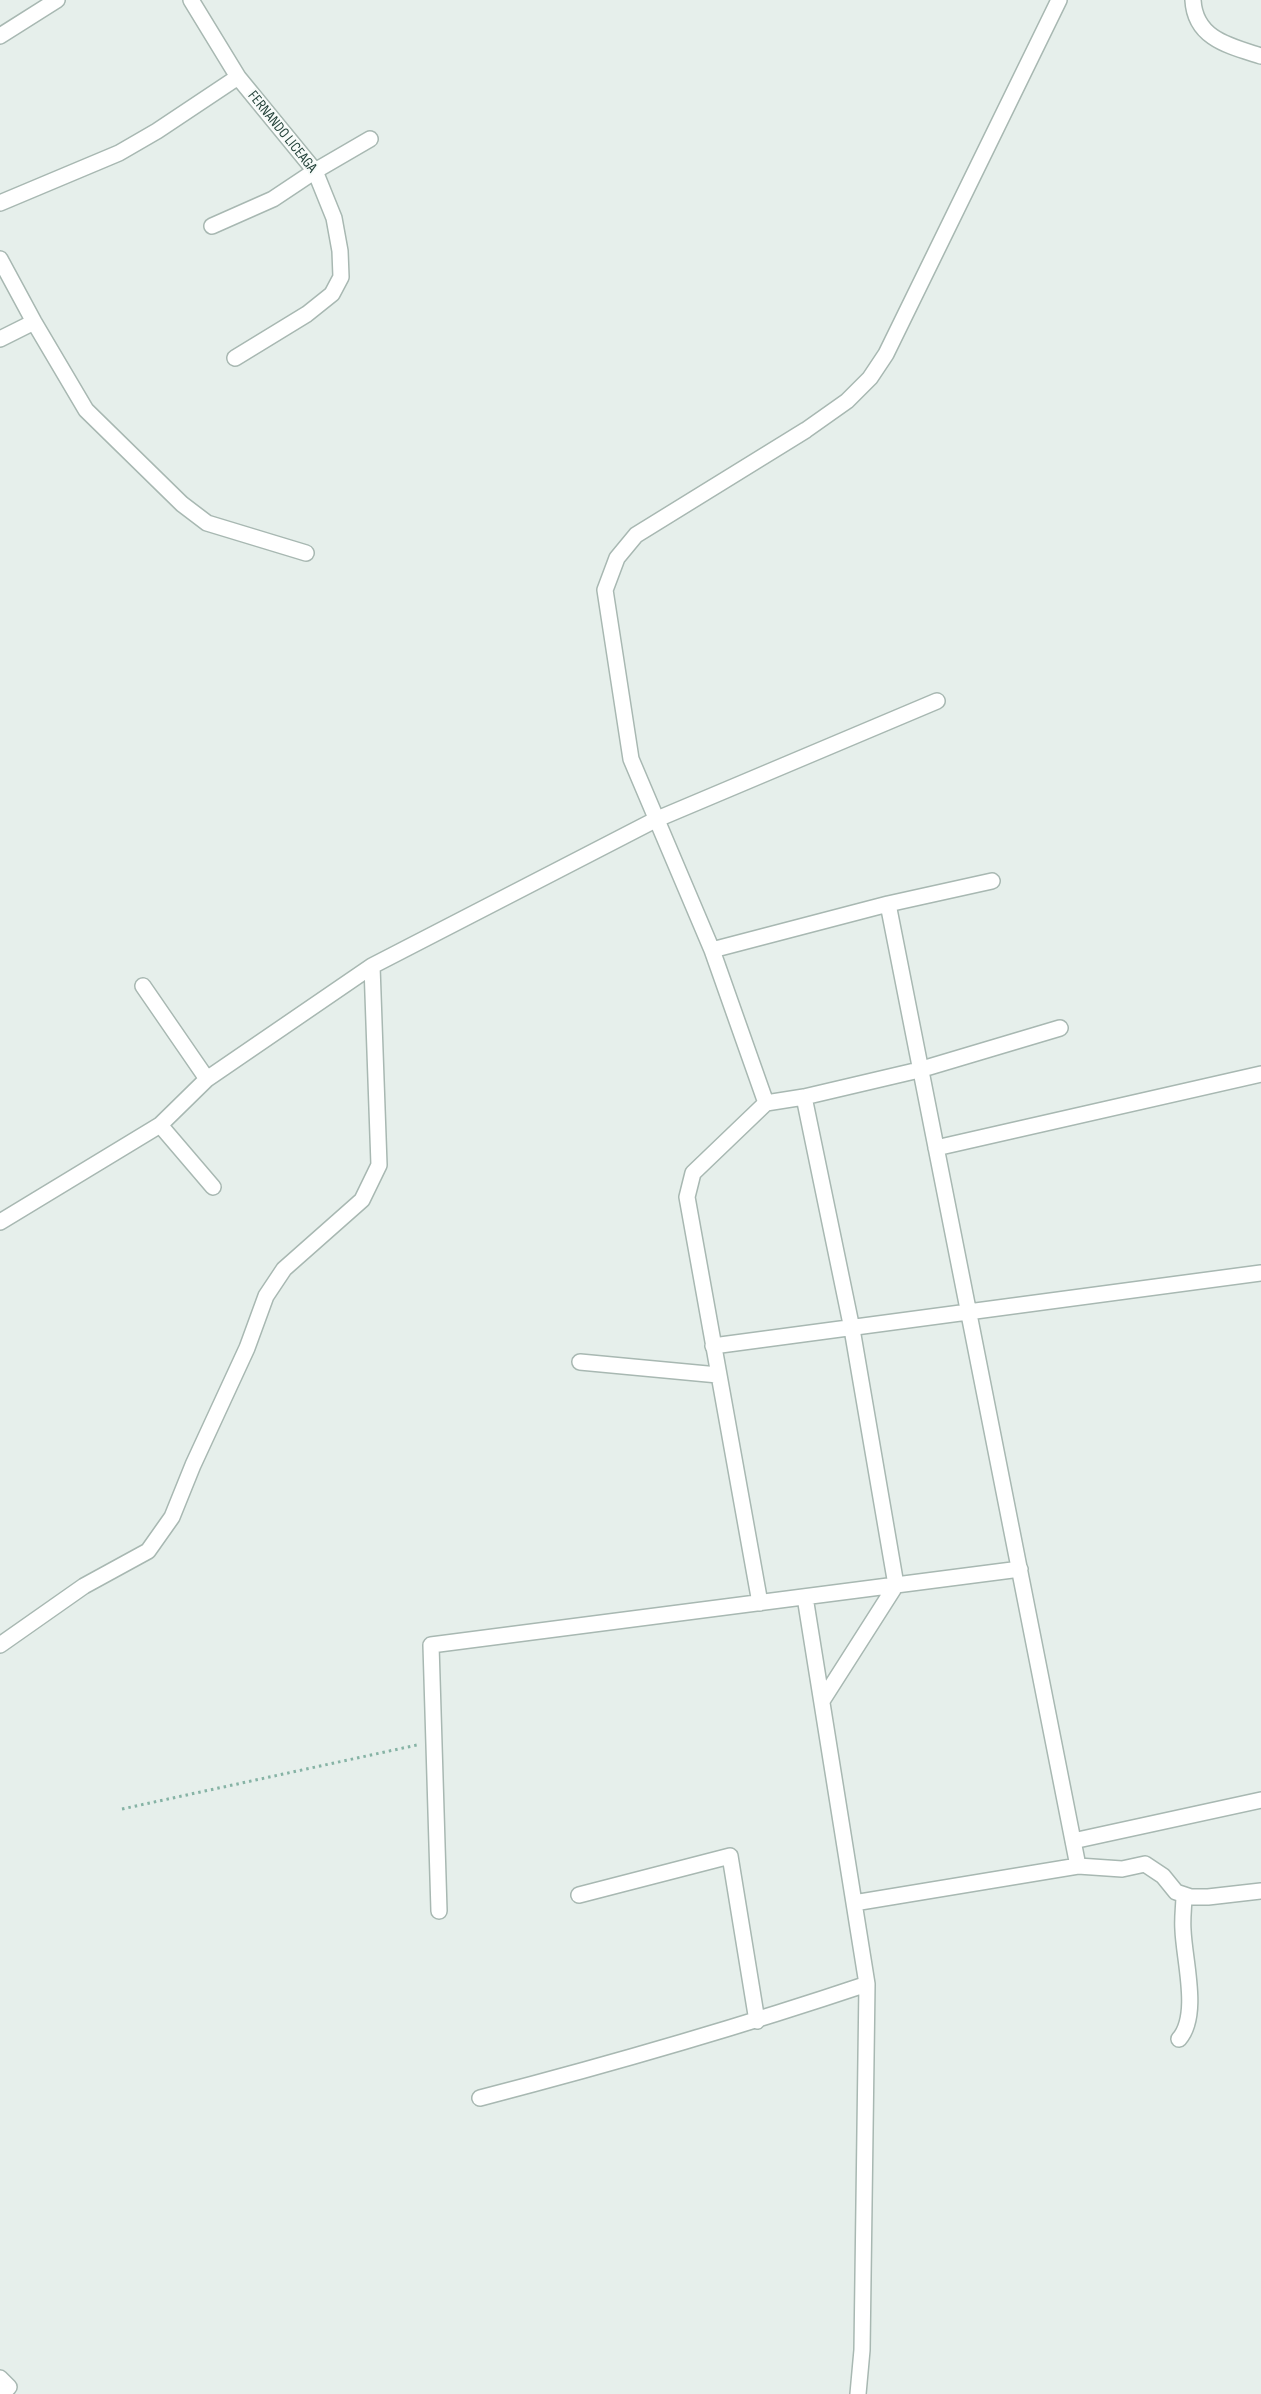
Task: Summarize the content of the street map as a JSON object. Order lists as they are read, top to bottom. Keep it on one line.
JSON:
{"streets":{"street":["FERNANDO LICEAGA"]}}
